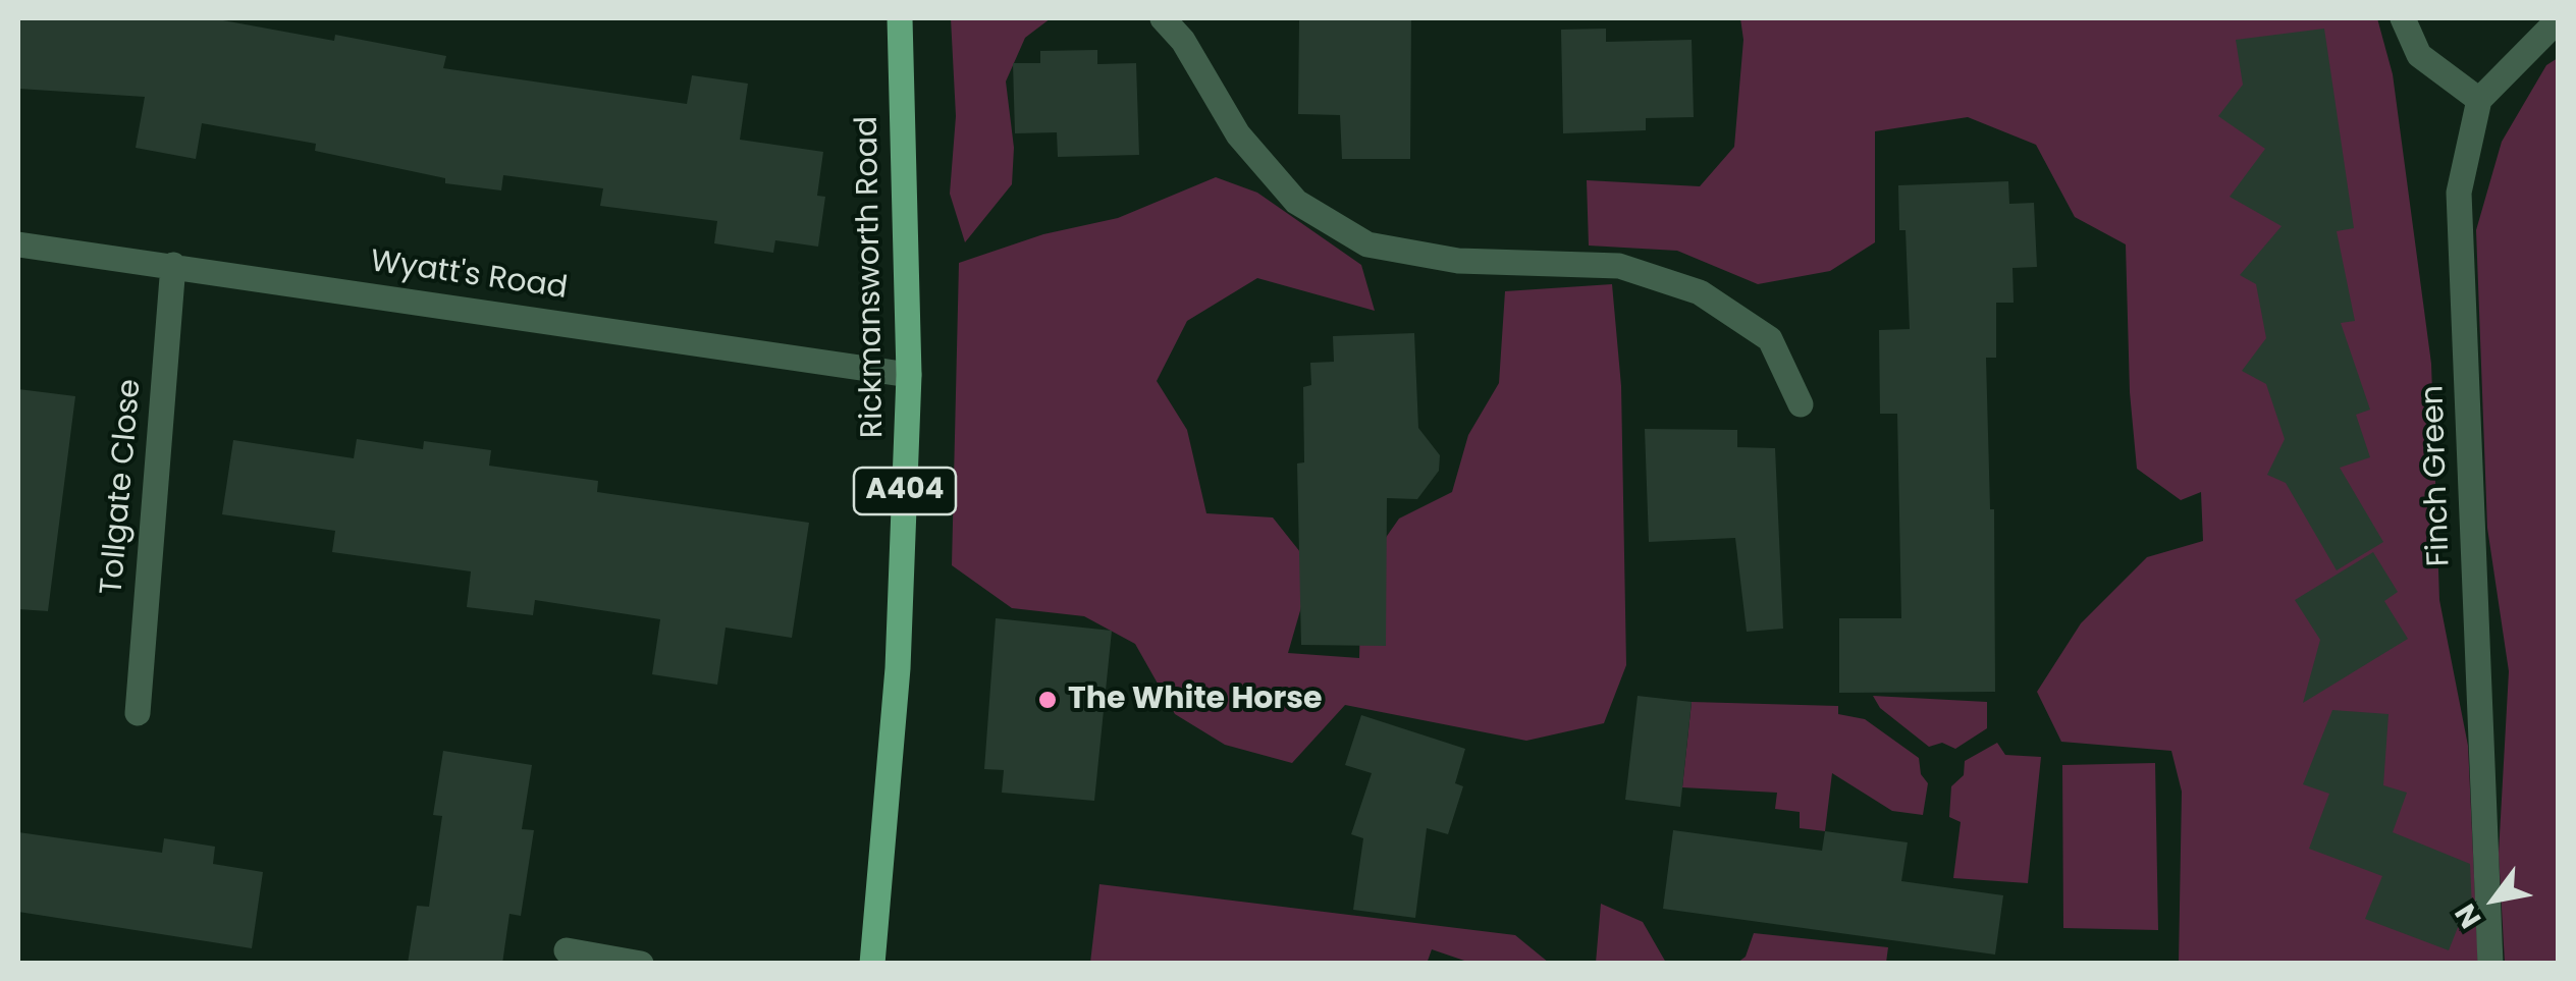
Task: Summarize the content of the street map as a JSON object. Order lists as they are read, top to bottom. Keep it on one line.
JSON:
{"streets":{"main road":["Rickmansworth Road","A404"],"street":["Wyatt's Road","Finch Green","Tollgate Close"]},"crossings":[["Wyatt's Road","Rickmansworth Road"],["Wyatt's Road","Tollgate Close"]],"places":["The White Horse"],"north":"bottom left"}
